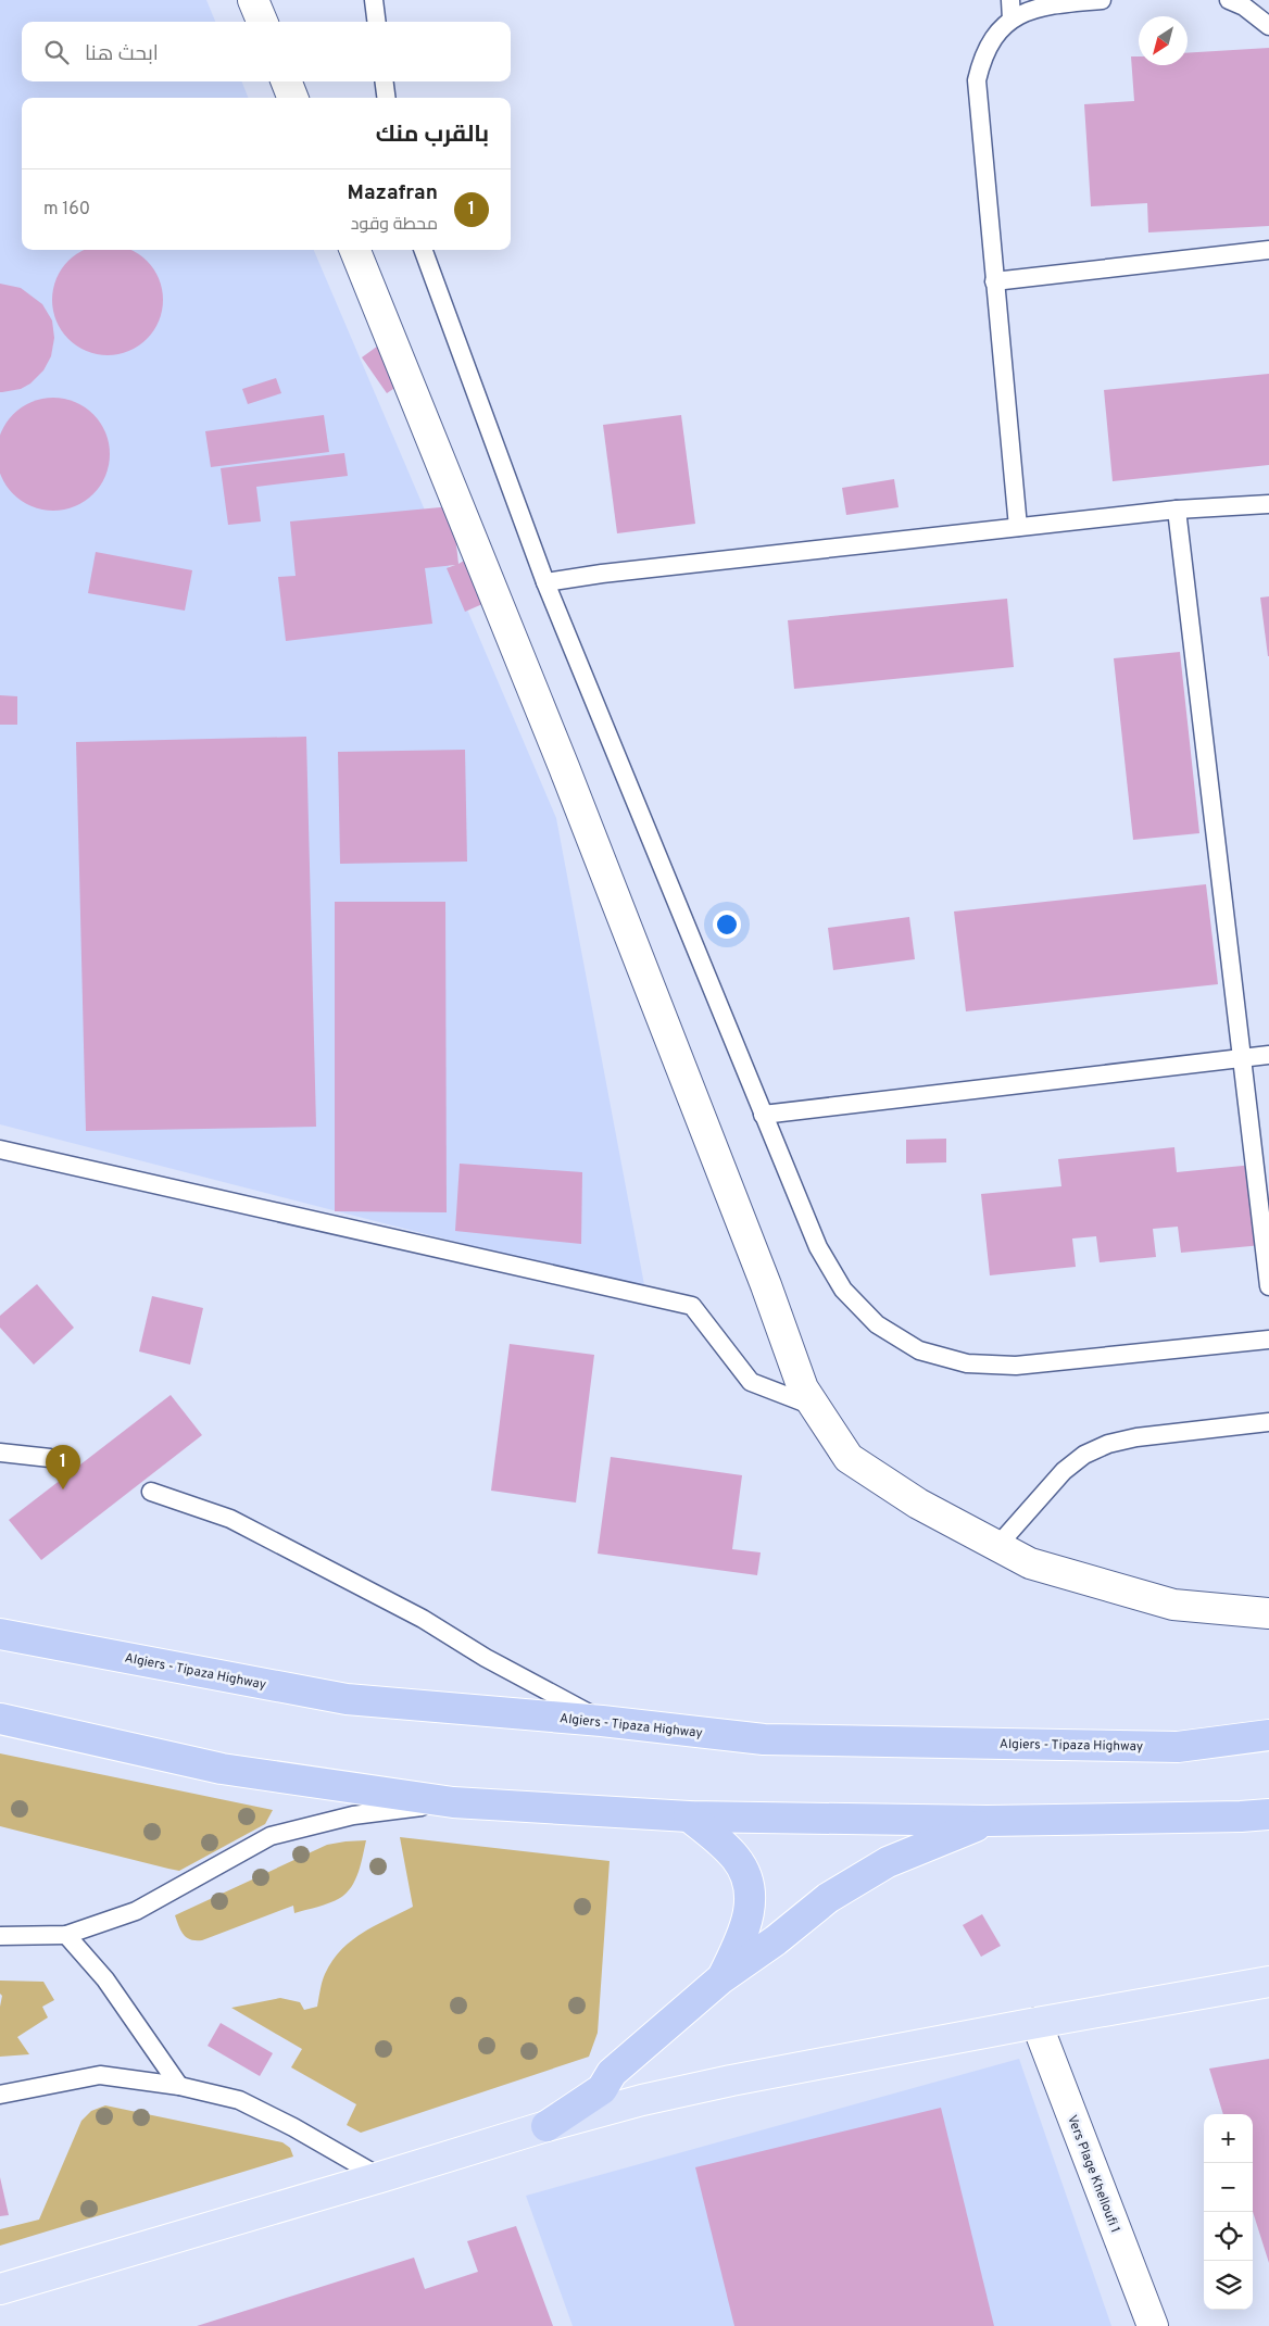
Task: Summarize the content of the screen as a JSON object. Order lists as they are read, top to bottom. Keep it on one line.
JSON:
{"streets":{"highway":["Algiers - Tipaza Highway"],"street":["Vers Plage Khelloufi 1"]},"north":"bottom left","page":{"search":"ابحث هنا","heading":"بالقرب منك","list":[{"mark":"1","name":"Mazafran","note":"محطة وقود","value":"160 m"}],"pins":"1","map_buttons":["+","−"]}}
